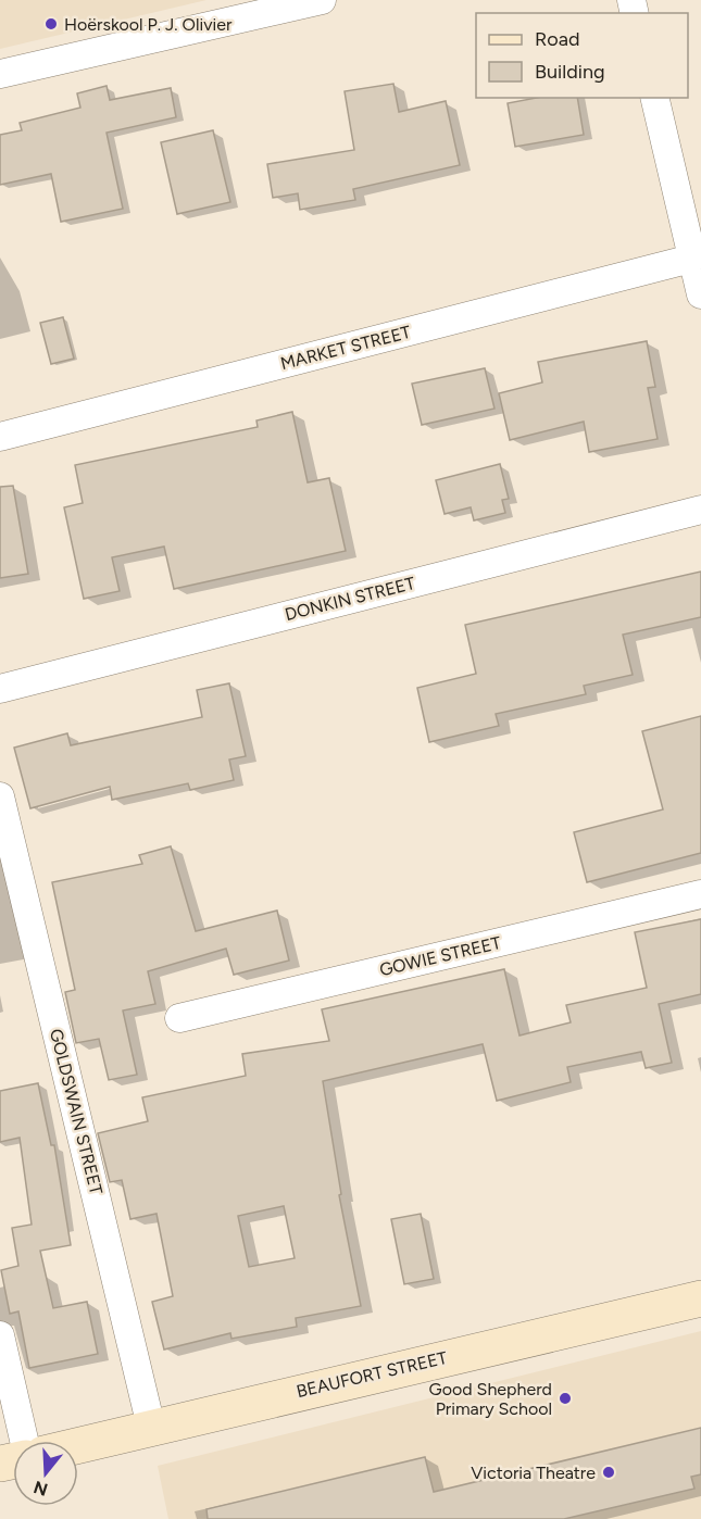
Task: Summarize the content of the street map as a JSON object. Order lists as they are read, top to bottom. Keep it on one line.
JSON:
{"streets":{"main road":["BEAUFORT STREET"],"street":["MARKET STREET","DONKIN STREET","GOWIE STREET","GOLDSWAIN STREET"]},"crossings":[["GOLDSWAIN STREET","BEAUFORT STREET"]],"places":["Hoërskool P. J. Olivier","Good Shepherd Primary School","Victoria Theatre"],"legend":["Road","Building"],"north":"bottom"}
